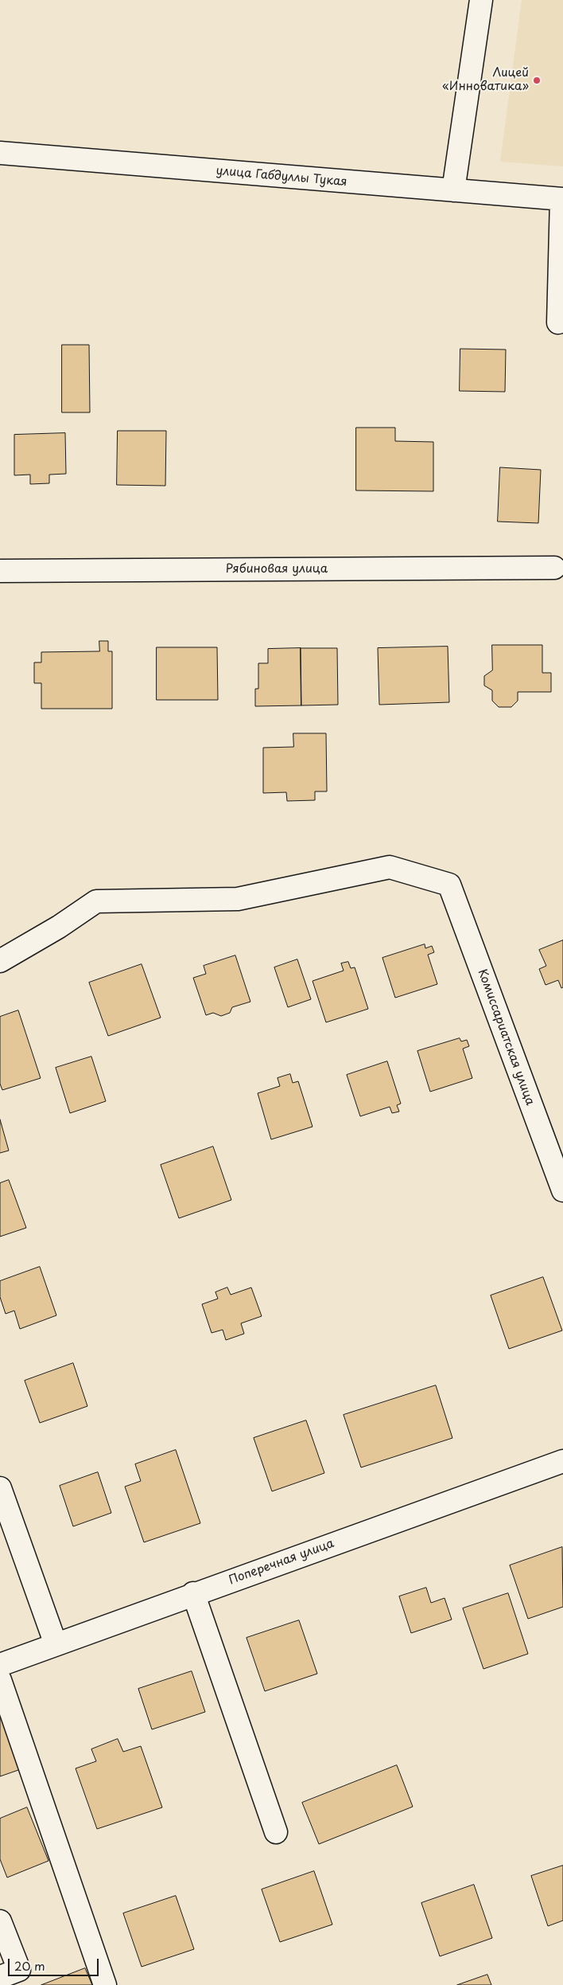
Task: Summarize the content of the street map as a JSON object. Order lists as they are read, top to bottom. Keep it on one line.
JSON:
{"streets":{"street":["улица Габдуллы Тукая","Рябиновая улица","Комиссариатская улица","Поперечная улица"]},"places":["Лицей «Инноватика»"],"scale_bar":"20 m"}
